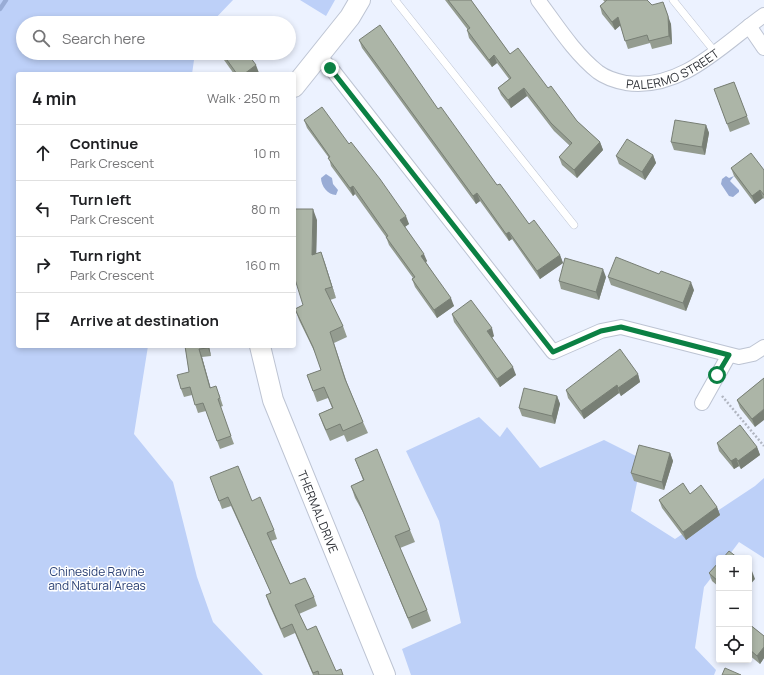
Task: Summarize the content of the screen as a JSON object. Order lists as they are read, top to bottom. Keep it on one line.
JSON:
{"streets":{"street":["PALERMO STREET","THERMAL DRIVE"]},"parks":["Chineside Ravine and Natural Areas"],"page":{"search":"Search here","heading":["4 min","Walk · 250 m"],"list":[["Continue","Park Crescent","10 m"],["Turn left","Park Crescent","80 m"],["Turn right","Park Crescent","160 m"],"Arrive at destination"],"map_buttons":["+","−"]}}
